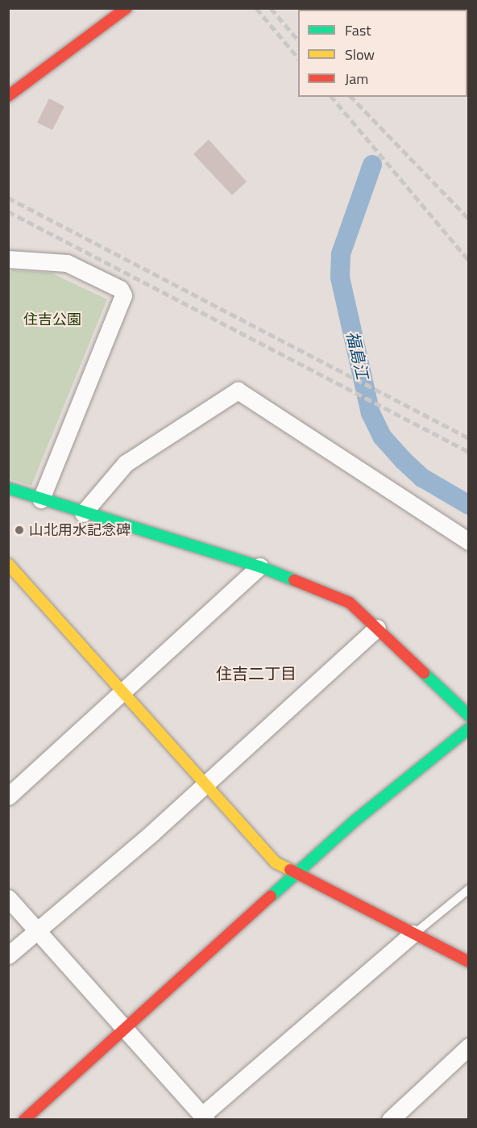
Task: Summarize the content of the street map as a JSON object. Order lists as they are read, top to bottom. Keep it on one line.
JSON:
{"districts":["住吉二丁目"],"water":["福島江"],"parks":["住吉公園"],"places":["山北用水記念碑"],"legend":["Fast","Slow","Jam"]}
